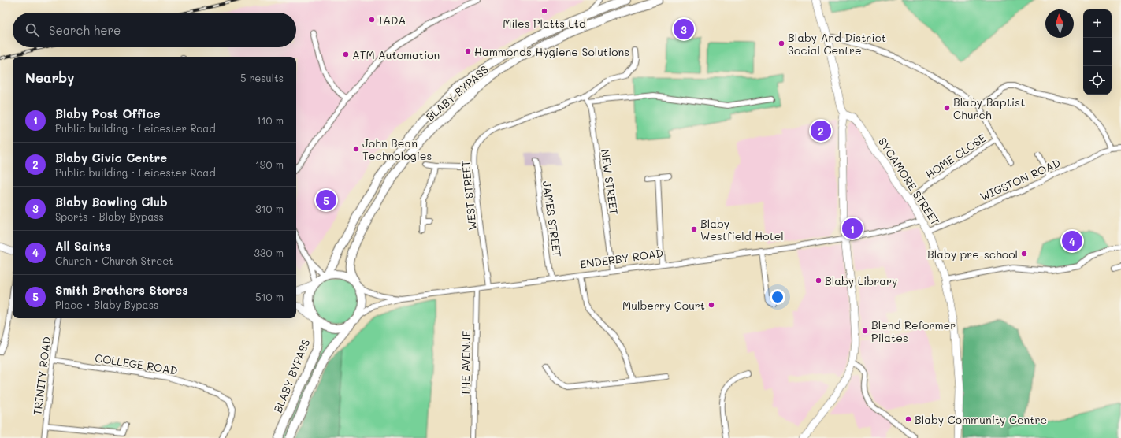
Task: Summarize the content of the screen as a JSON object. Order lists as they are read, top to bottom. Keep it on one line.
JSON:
{"streets":{"main road":["BLABY BYPASS"],"street":["HOME CLOSE","WIGSTON ROAD","SYCAMORE STREET","NEW STREET","WEST STREET","JAMES STREET","ENDERBY ROAD","THE AVENUE","COLLEGE ROAD","TRINITY ROAD"]},"crossings":[["BLABY BYPASS","ENDERBY ROAD"],["HOME CLOSE","SYCAMORE STREET"],["WIGSTON ROAD","SYCAMORE STREET"],["SYCAMORE STREET","ENDERBY ROAD"],["NEW STREET","WEST STREET"],["NEW STREET","ENDERBY ROAD"],["WEST STREET","ENDERBY ROAD"],["JAMES STREET","ENDERBY ROAD"],["ENDERBY ROAD","THE AVENUE"],["COLLEGE ROAD","TRINITY ROAD"]],"places":["Miles Platts Ltd","IADA","Blaby And District Social Centre","Hammonds Hygiene Solutions","ATM Automation","Blaby Baptist Church","John Bean Technologies","Blaby Westfield Hotel","Blaby pre-school","Blaby Library","Mulberry Court","Blend Reformer Pilates","Blaby Community Centre"],"north":"top","page":{"map_buttons":["+","−"],"search":"Search here","pins":["3","2","5","1","4"],"heading":["Nearby","5 results"],"list":[{"mark":"1","name":"Blaby Post Office","note":"Public building · Leicester Road","value":"110 m"},{"mark":"2","name":"Blaby Civic Centre","note":"Public building · Leicester Road","value":"190 m"},{"mark":"3","name":"Blaby Bowling Club","note":"Sports · Blaby Bypass","value":"310 m"},{"mark":"4","name":"All Saints","note":"Church · Church Street","value":"330 m"},{"mark":"5","name":"Smith Brothers Stores","note":"Place · Blaby Bypass","value":"510 m"}]}}
